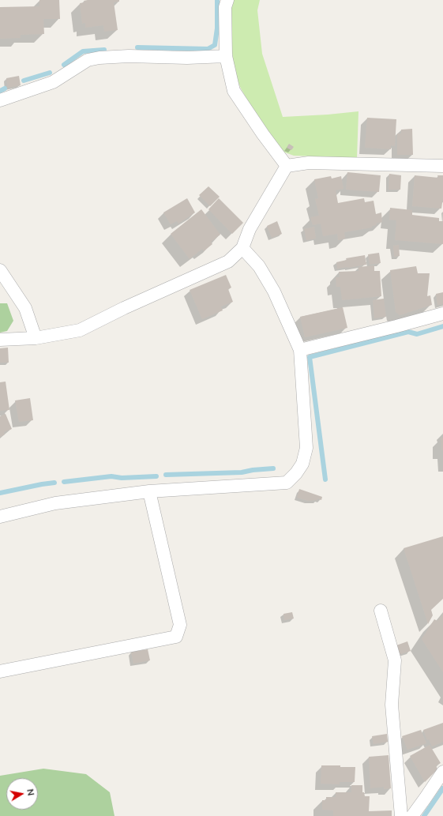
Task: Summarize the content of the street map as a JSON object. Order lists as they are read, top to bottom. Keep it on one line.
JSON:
{"north":"right"}
